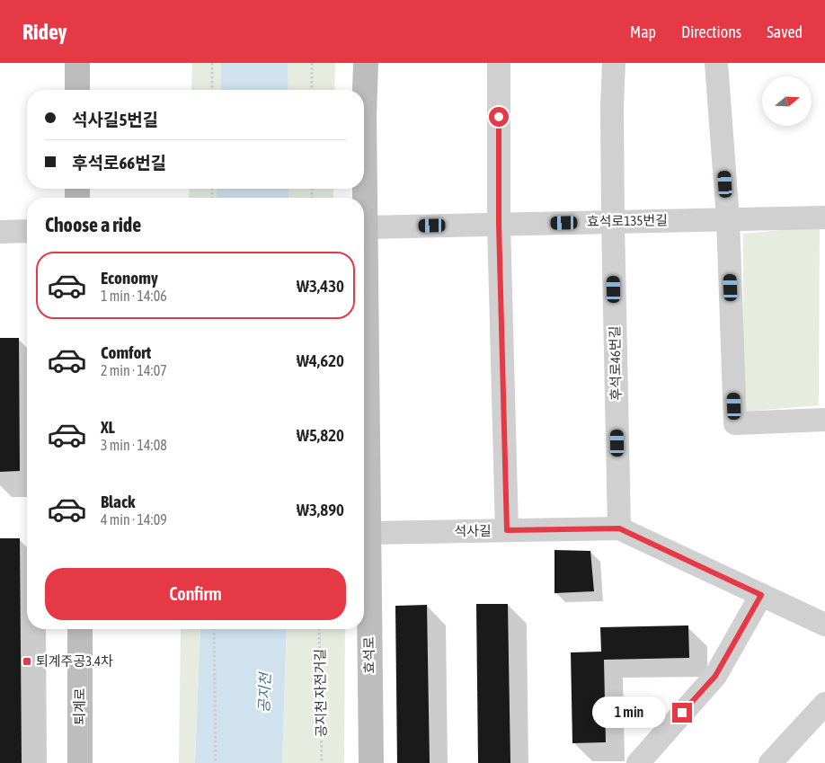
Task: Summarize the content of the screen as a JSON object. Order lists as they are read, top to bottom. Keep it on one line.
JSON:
{"streets":{"street":["효석로135번길","후석로46번길","석사길","효석로","퇴계로"],"path":["공지천 자전거길"]},"crossings":[["효석로135번길","후석로46번길"],["효석로135번길","효석로"],["후석로46번길","석사길"],["석사길","효석로"]],"water":["공지천"],"places":{"transit":["퇴계주공3.4차"]},"north":"right","page":{"header":"Ridey","nav":["Map","Directions","Saved"],"banner":["석사길5번길","후석로66번길"],"heading":"Choose a ride","list":[{"name":"Economy","note":"1 min · 14:06","value":"₩3,430"},{"name":"Comfort","note":"2 min · 14:07","value":"₩4,620"},{"name":"XL","note":"3 min · 14:08","value":"₩5,820"},{"name":"Black","note":"4 min · 14:09","value":"₩3,890"}],"buttons":"Confirm","bubble":"1 min"}}
